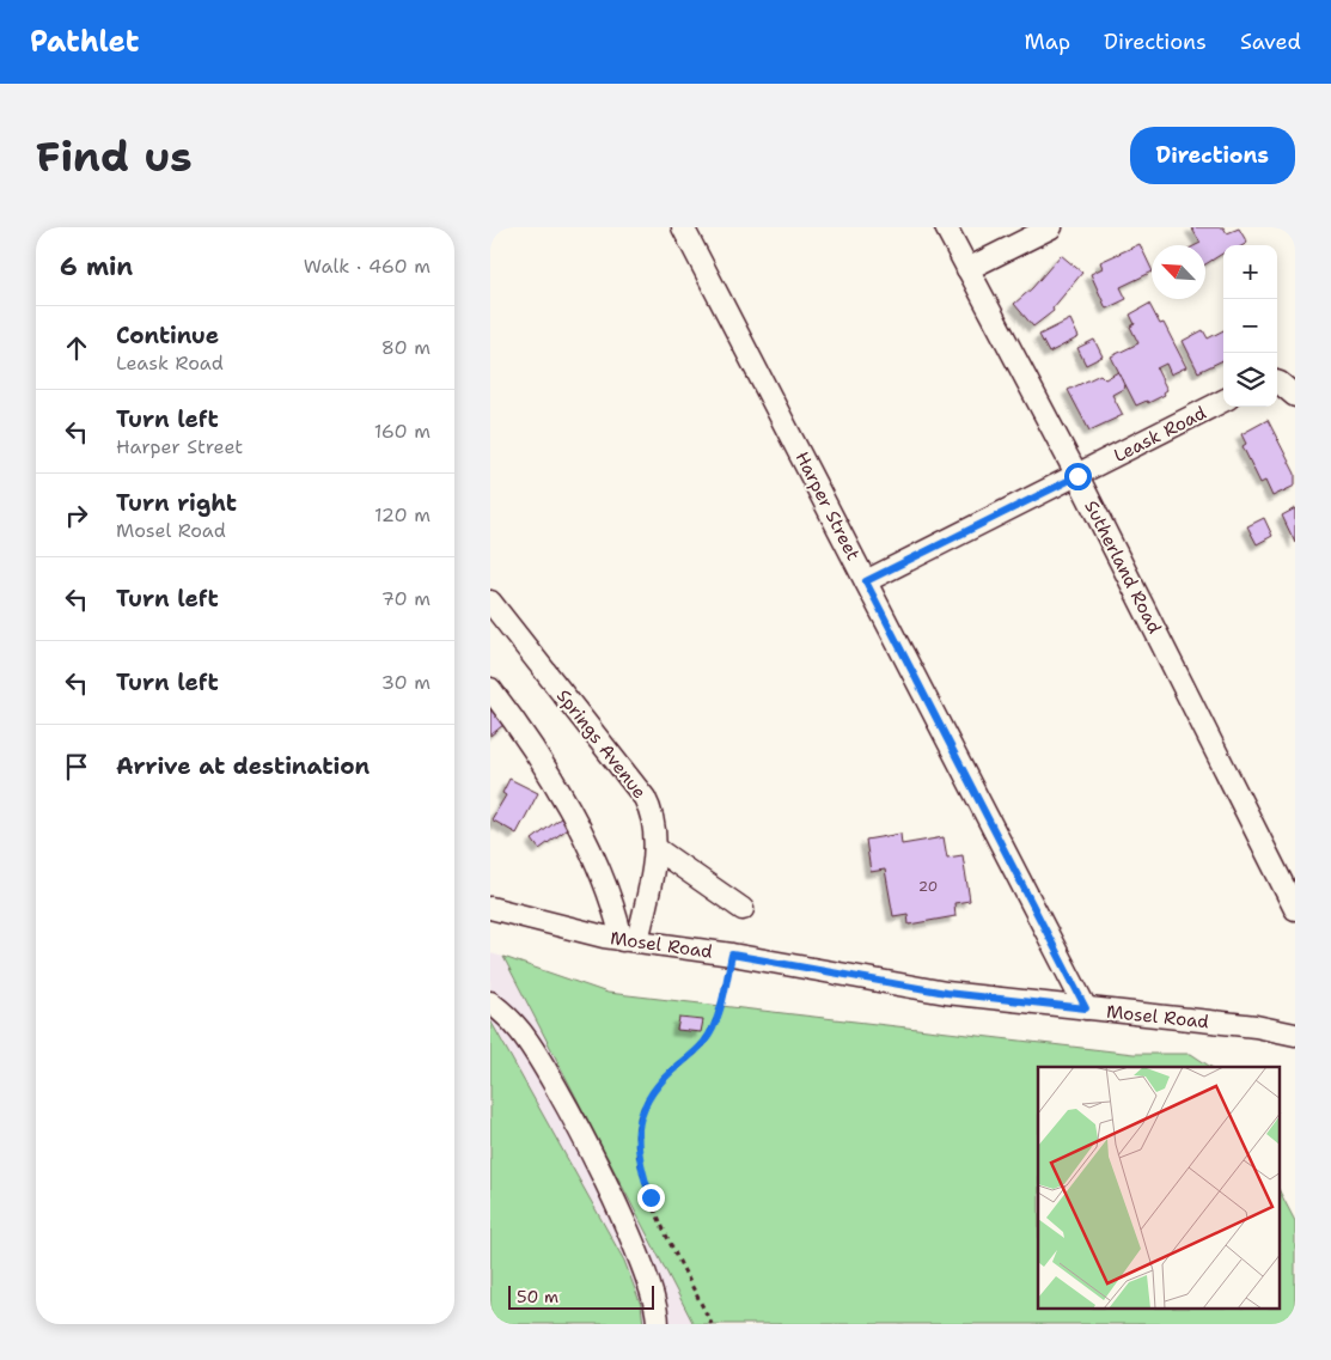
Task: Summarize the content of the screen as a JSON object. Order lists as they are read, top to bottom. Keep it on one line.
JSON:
{"streets":{"street":["Leask Road","Harper Street","Sutherland Road","Springs Avenue","Mosel Road"]},"crossings":[["Leask Road","Harper Street"],["Leask Road","Sutherland Road"],["Harper Street","Mosel Road"],["Springs Avenue","Mosel Road"]],"house_numbers":["20"],"scale_bar":"50 m","north":"top left","page":{"header":"Pathlet","nav":["Map","Directions","Saved"],"buttons":"Directions","title":"Find us","heading":["6 min","Walk · 460 m"],"map_buttons":["+","−"],"list":[["Continue","Leask Road","80 m"],["Turn left","Harper Street","160 m"],["Turn right","Mosel Road","120 m"],["Turn left","70 m"],["Turn left","30 m"],"Arrive at destination"],"scale":"50 m"}}
